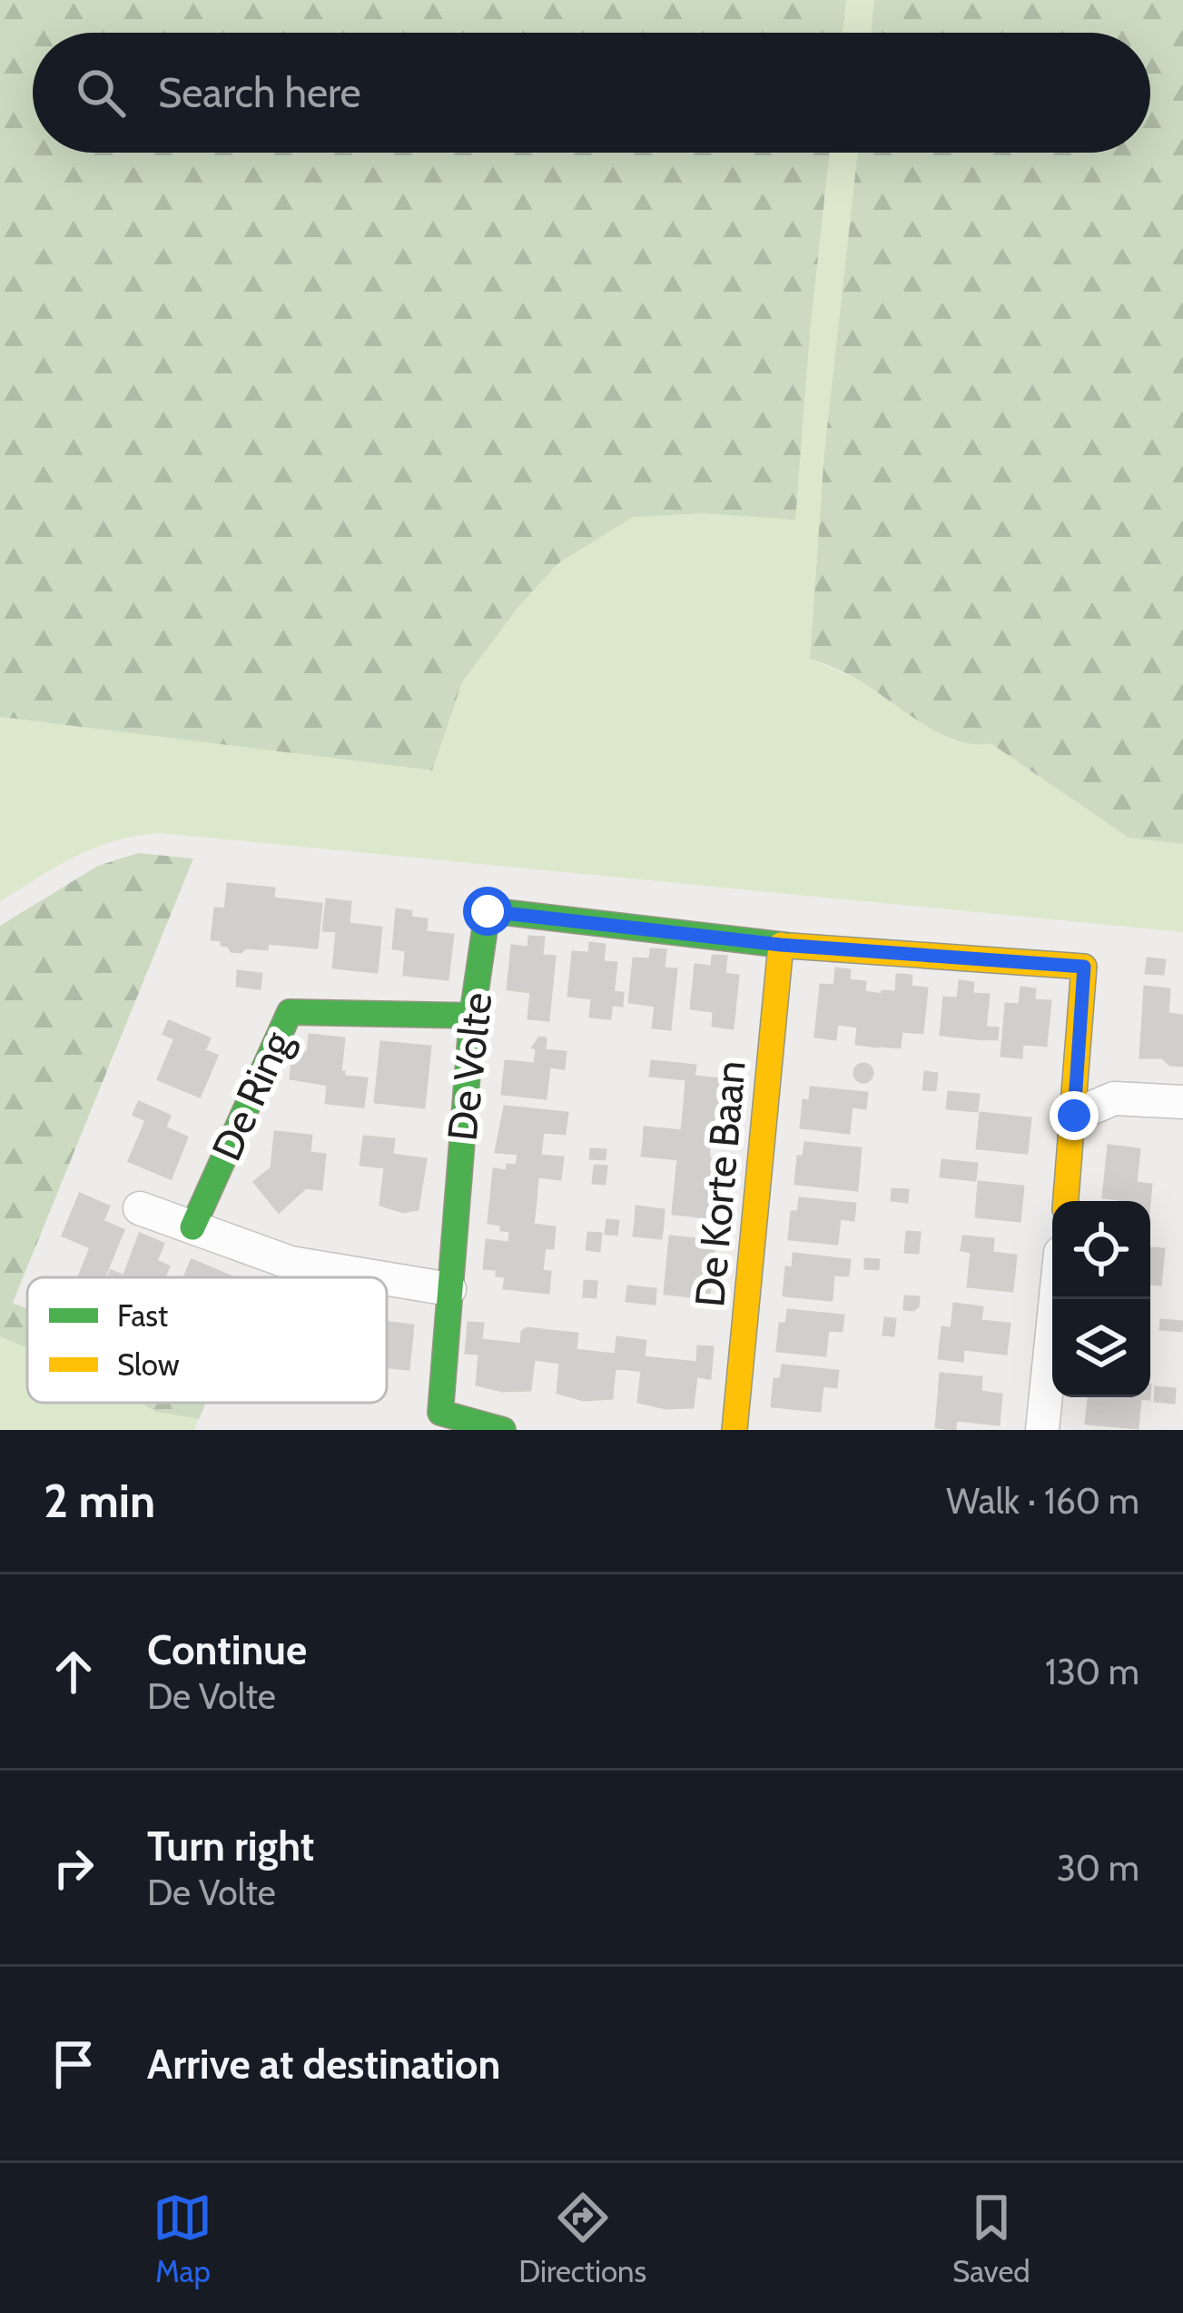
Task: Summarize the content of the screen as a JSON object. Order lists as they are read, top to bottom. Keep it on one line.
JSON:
{"streets":{"street":["De Volte","De Ring","De Korte Baan"]},"crossings":[["De Volte","De Ring"],["De Volte","De Korte Baan"]],"legend":["Fast","Slow"],"page":{"search":"Search here","heading":["2 min","Walk · 160 m"],"list":[["Continue","De Volte","130 m"],["Turn right","De Volte","30 m"],"Arrive at destination"],"nav":["Map","Directions","Saved"]}}
